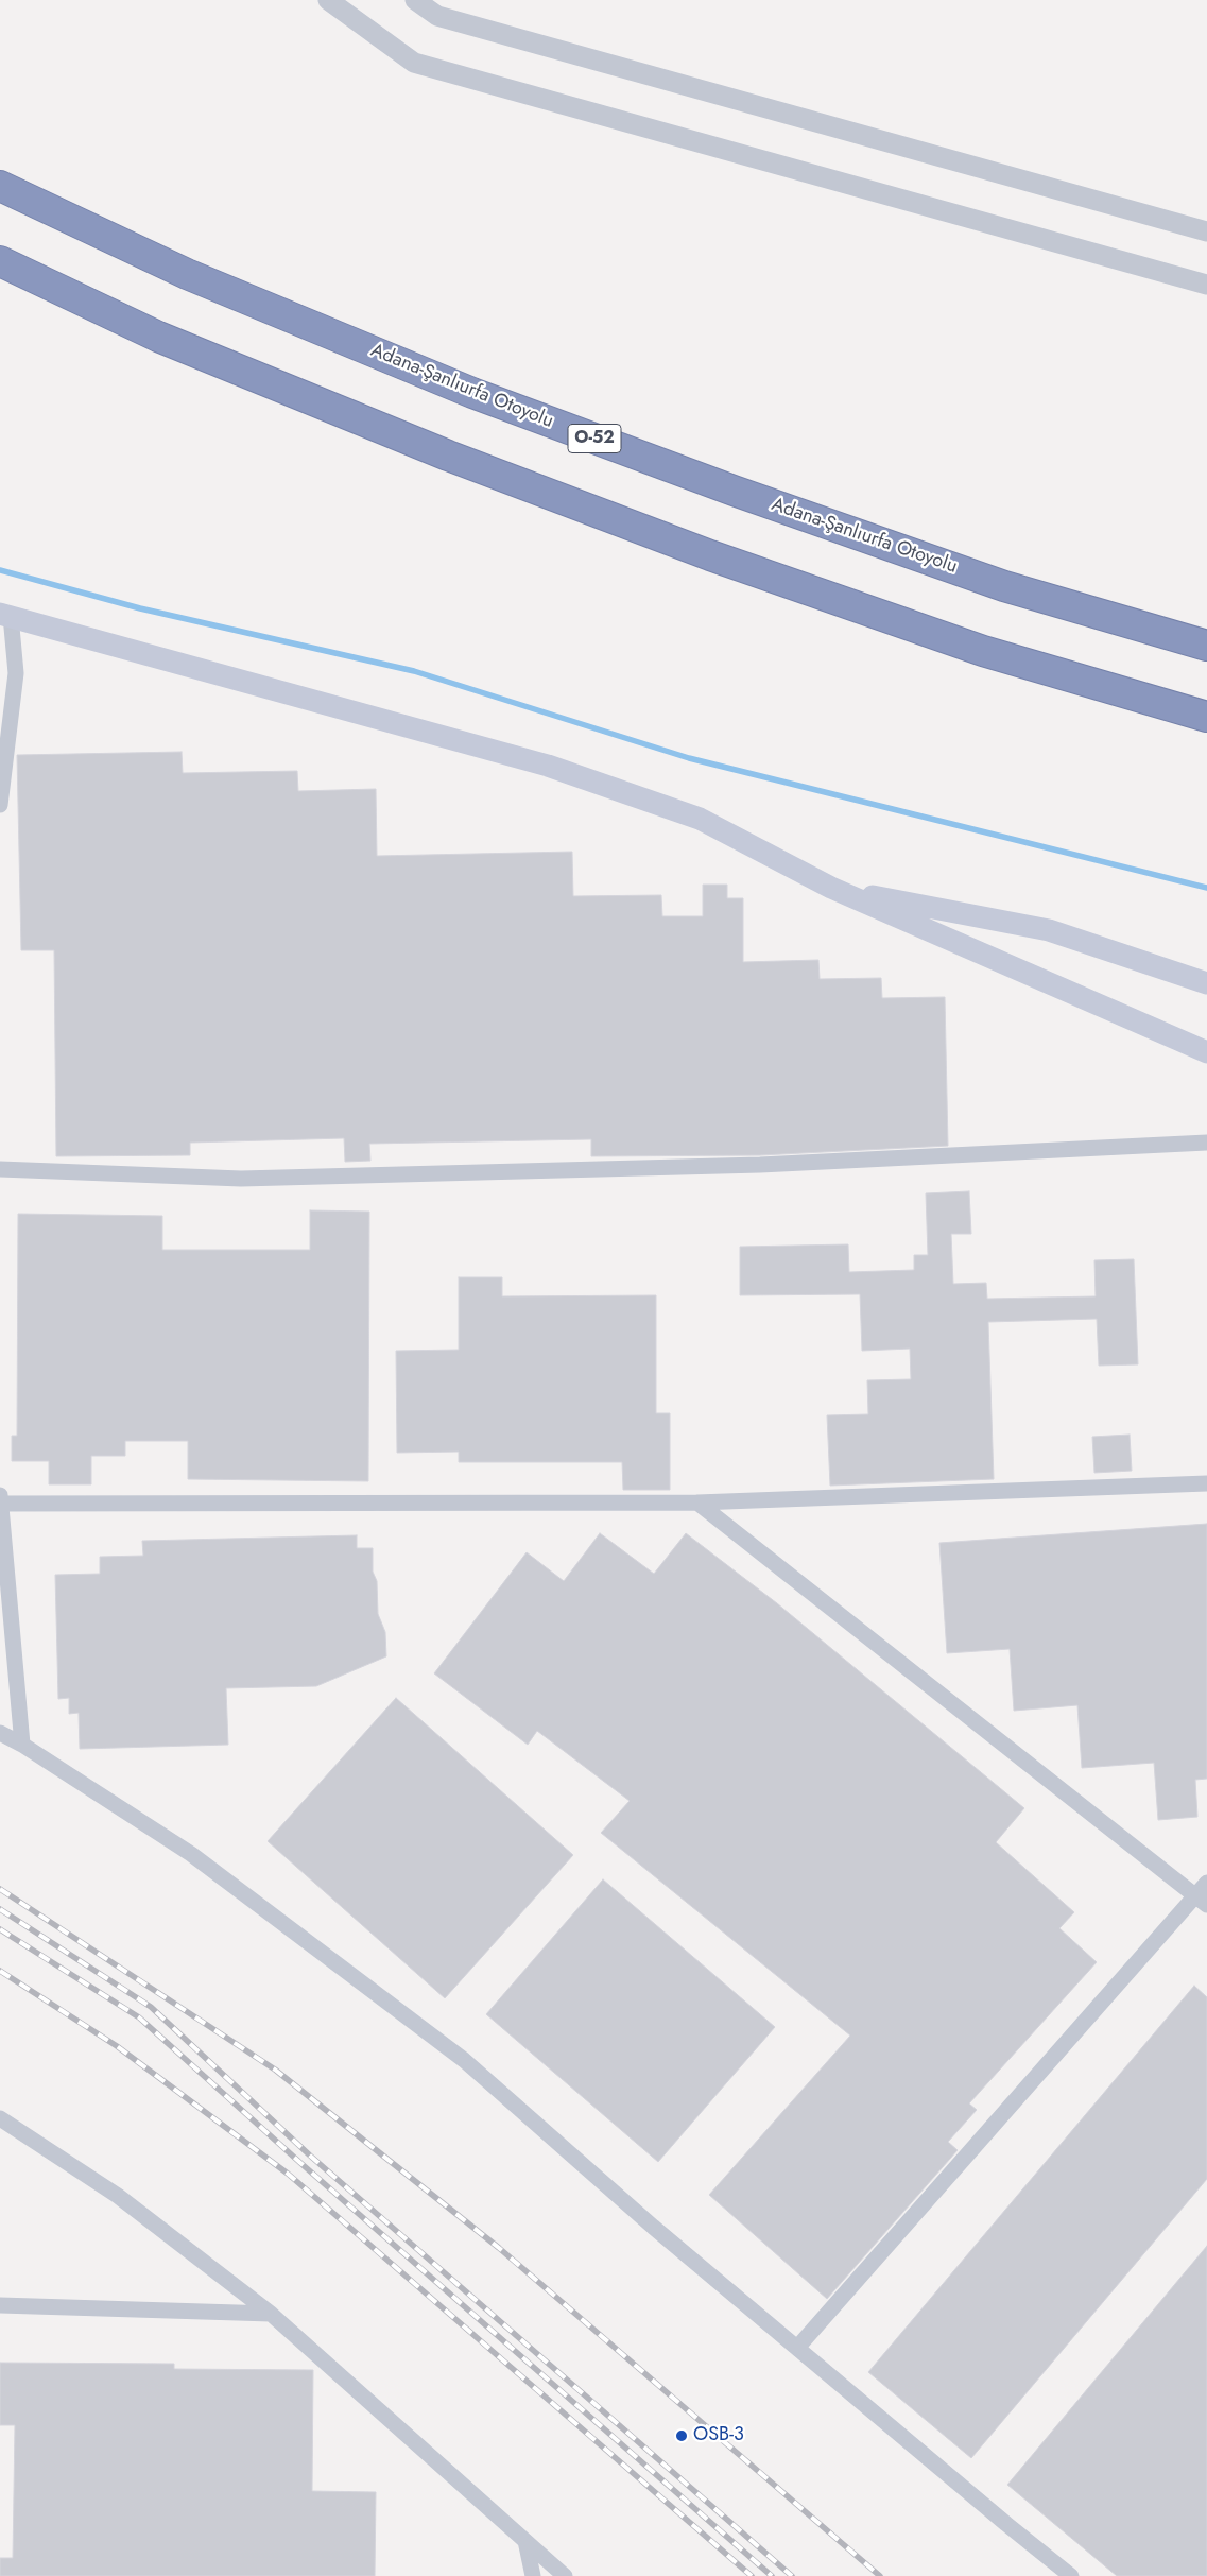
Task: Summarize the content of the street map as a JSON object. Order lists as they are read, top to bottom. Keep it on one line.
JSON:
{"streets":{"highway":["Adana-Şanlıurfa Otoyolu","O-52"]},"places":["OSB-3"]}
